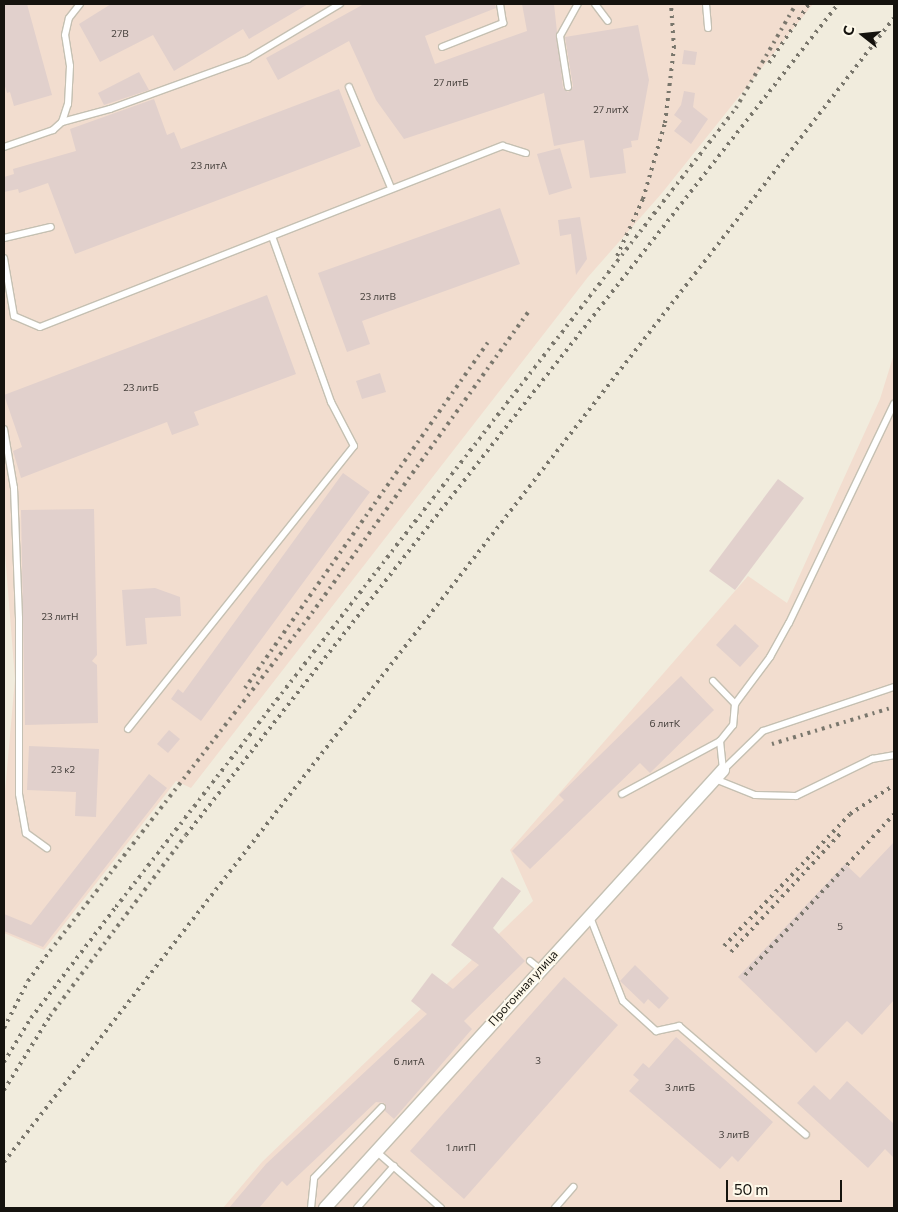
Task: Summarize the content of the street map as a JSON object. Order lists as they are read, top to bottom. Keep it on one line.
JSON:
{"streets":{"street":["Прогонная улица"]},"house_numbers":["27В","27 литБ","27 литХ","23 литА","23 литВ","23 литБ","23 литН","6 литК","23 к2","5","3","6 литА","3 литБ","3 литВ","1 литП"],"scale_bar":"50 m","north":"left"}
